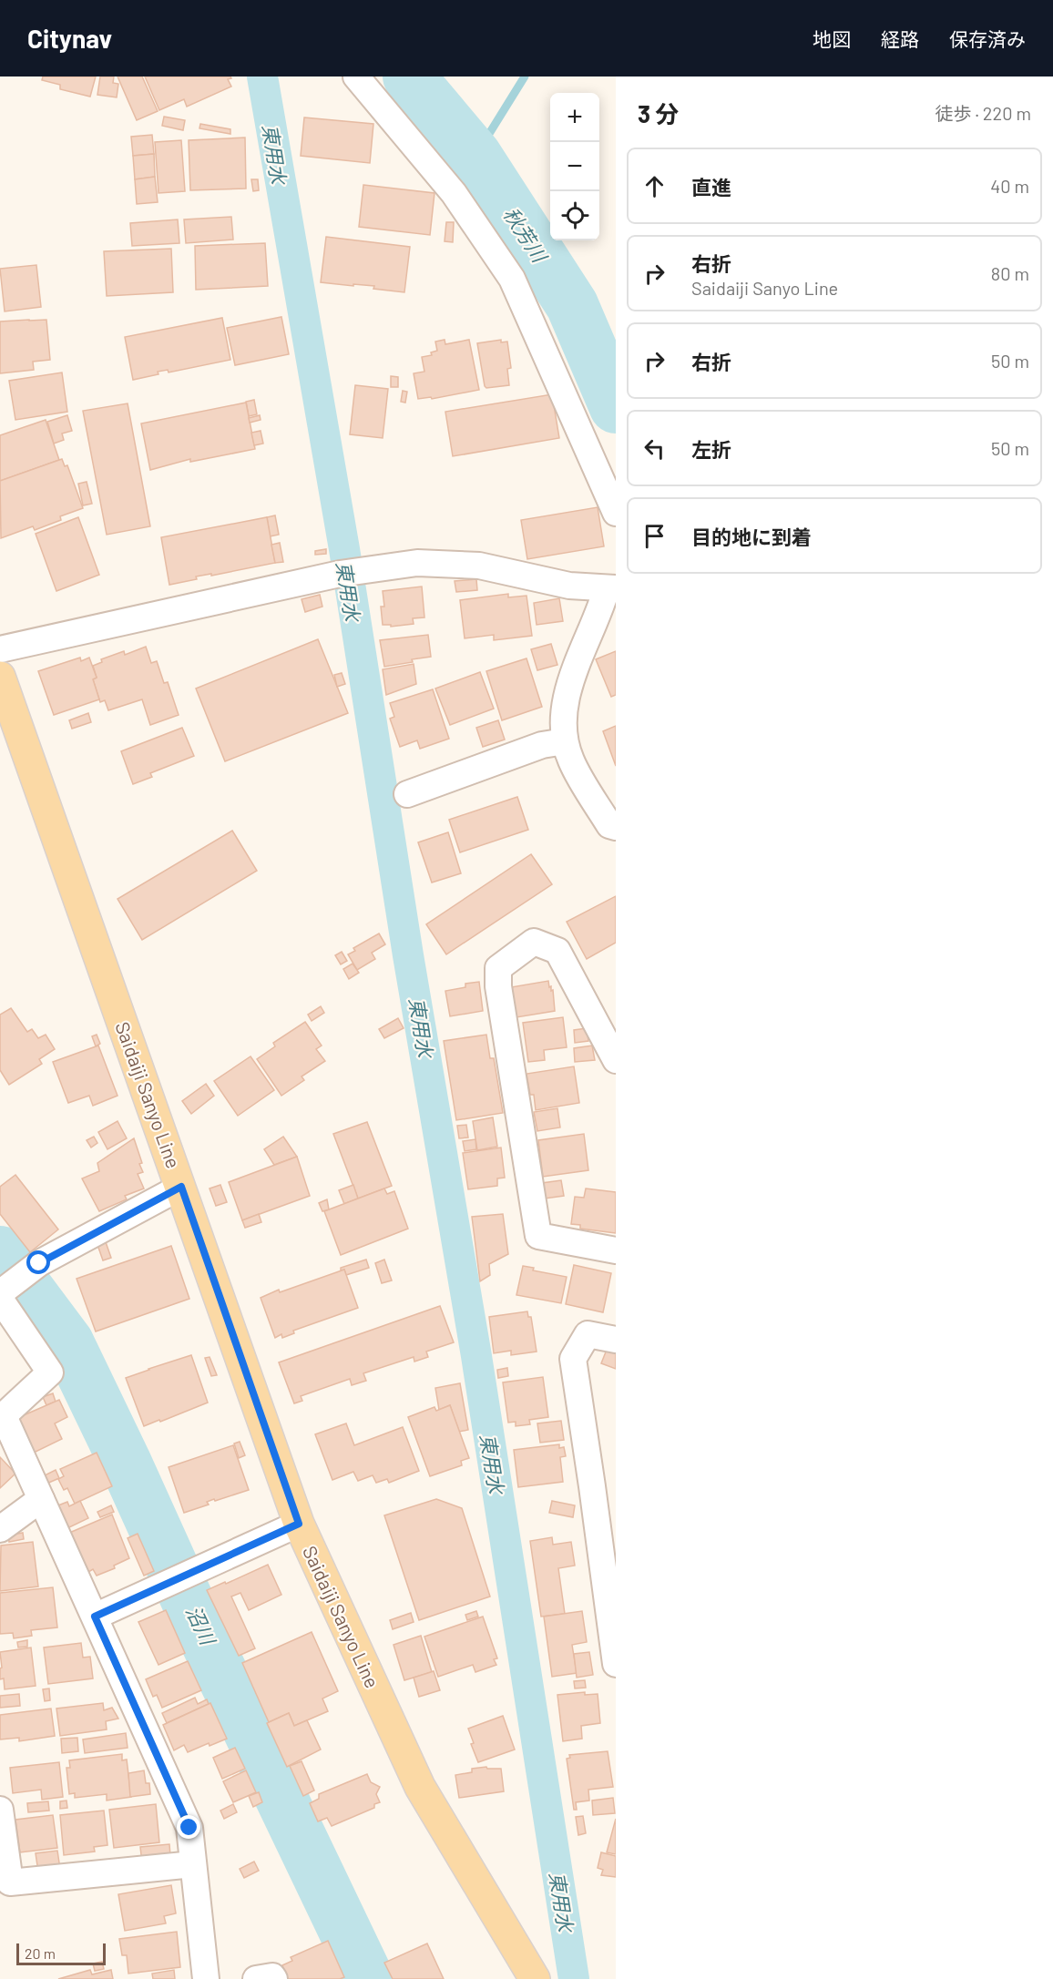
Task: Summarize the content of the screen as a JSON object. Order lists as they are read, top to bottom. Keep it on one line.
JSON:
{"streets":{"main road":["Saidaiji Sanyo Line"]},"water":["東用水","秋芳川","沼川"],"scale_bar":"20 m","page":{"header":"Citynav","nav":["地図","経路","保存済み"],"heading":["3 分","徒歩 · 220 m"],"map_buttons":["+","−"],"list":[["直進","40 m"],["右折","Saidaiji Sanyo Line","80 m"],["右折","50 m"],["左折","50 m"],"目的地に到着"],"scale":"20 m"}}
